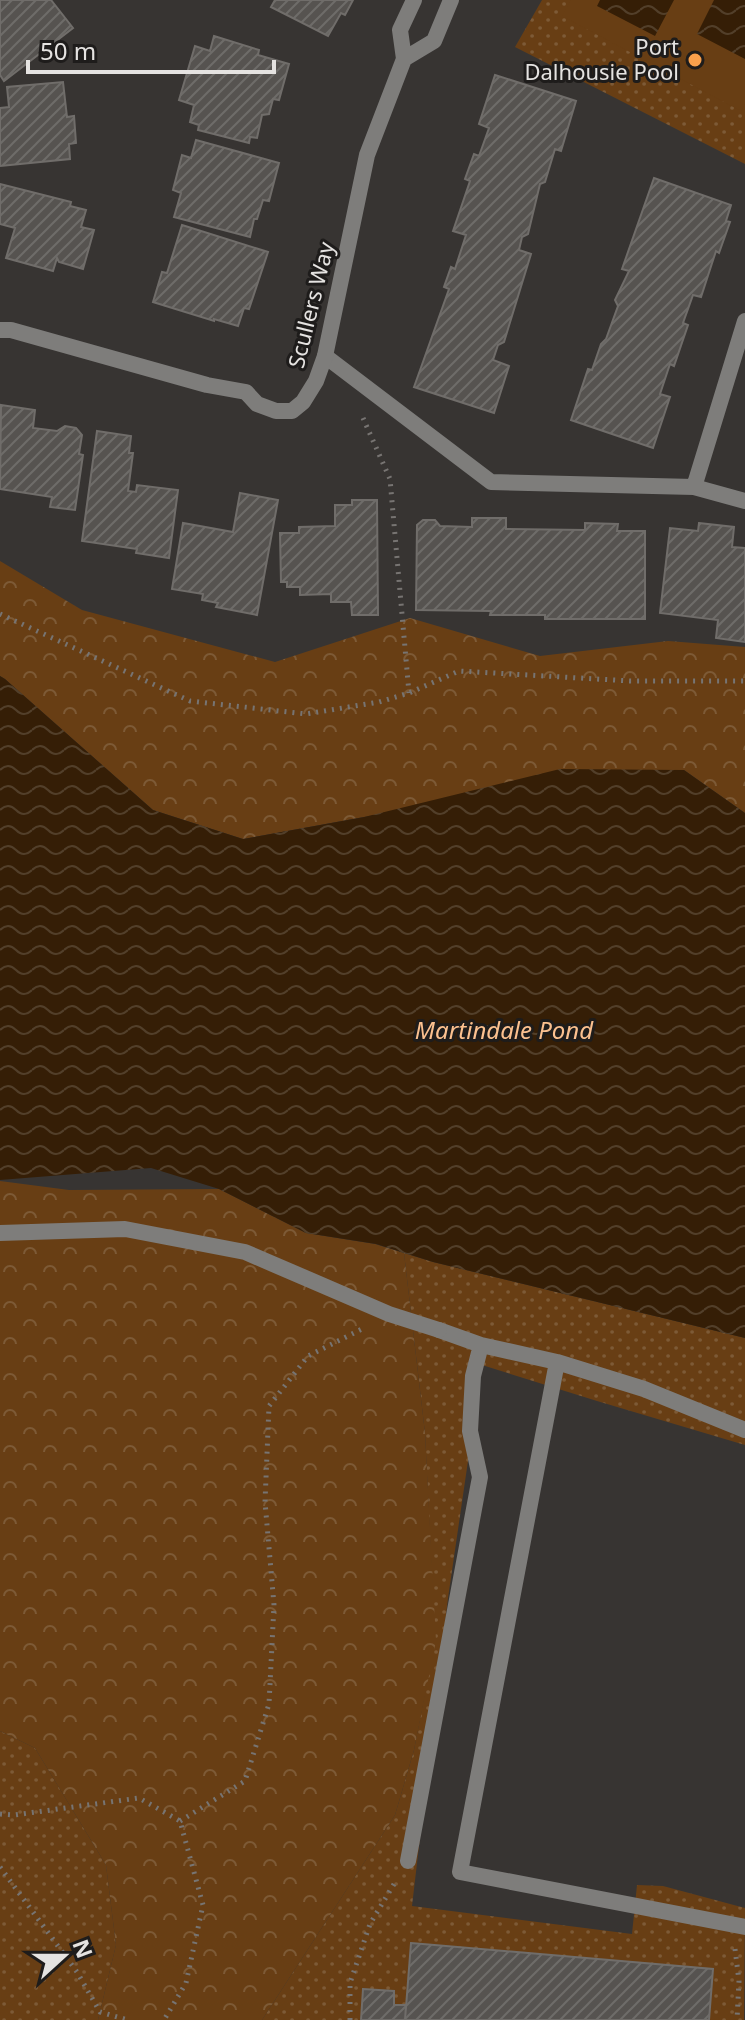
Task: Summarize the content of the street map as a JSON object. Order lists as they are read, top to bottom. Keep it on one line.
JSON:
{"streets":{"street":["Scullers Way"]},"water":["Martindale Pond"],"places":["Port Dalhousie Pool"],"scale_bar":"50 m","north":"right"}
